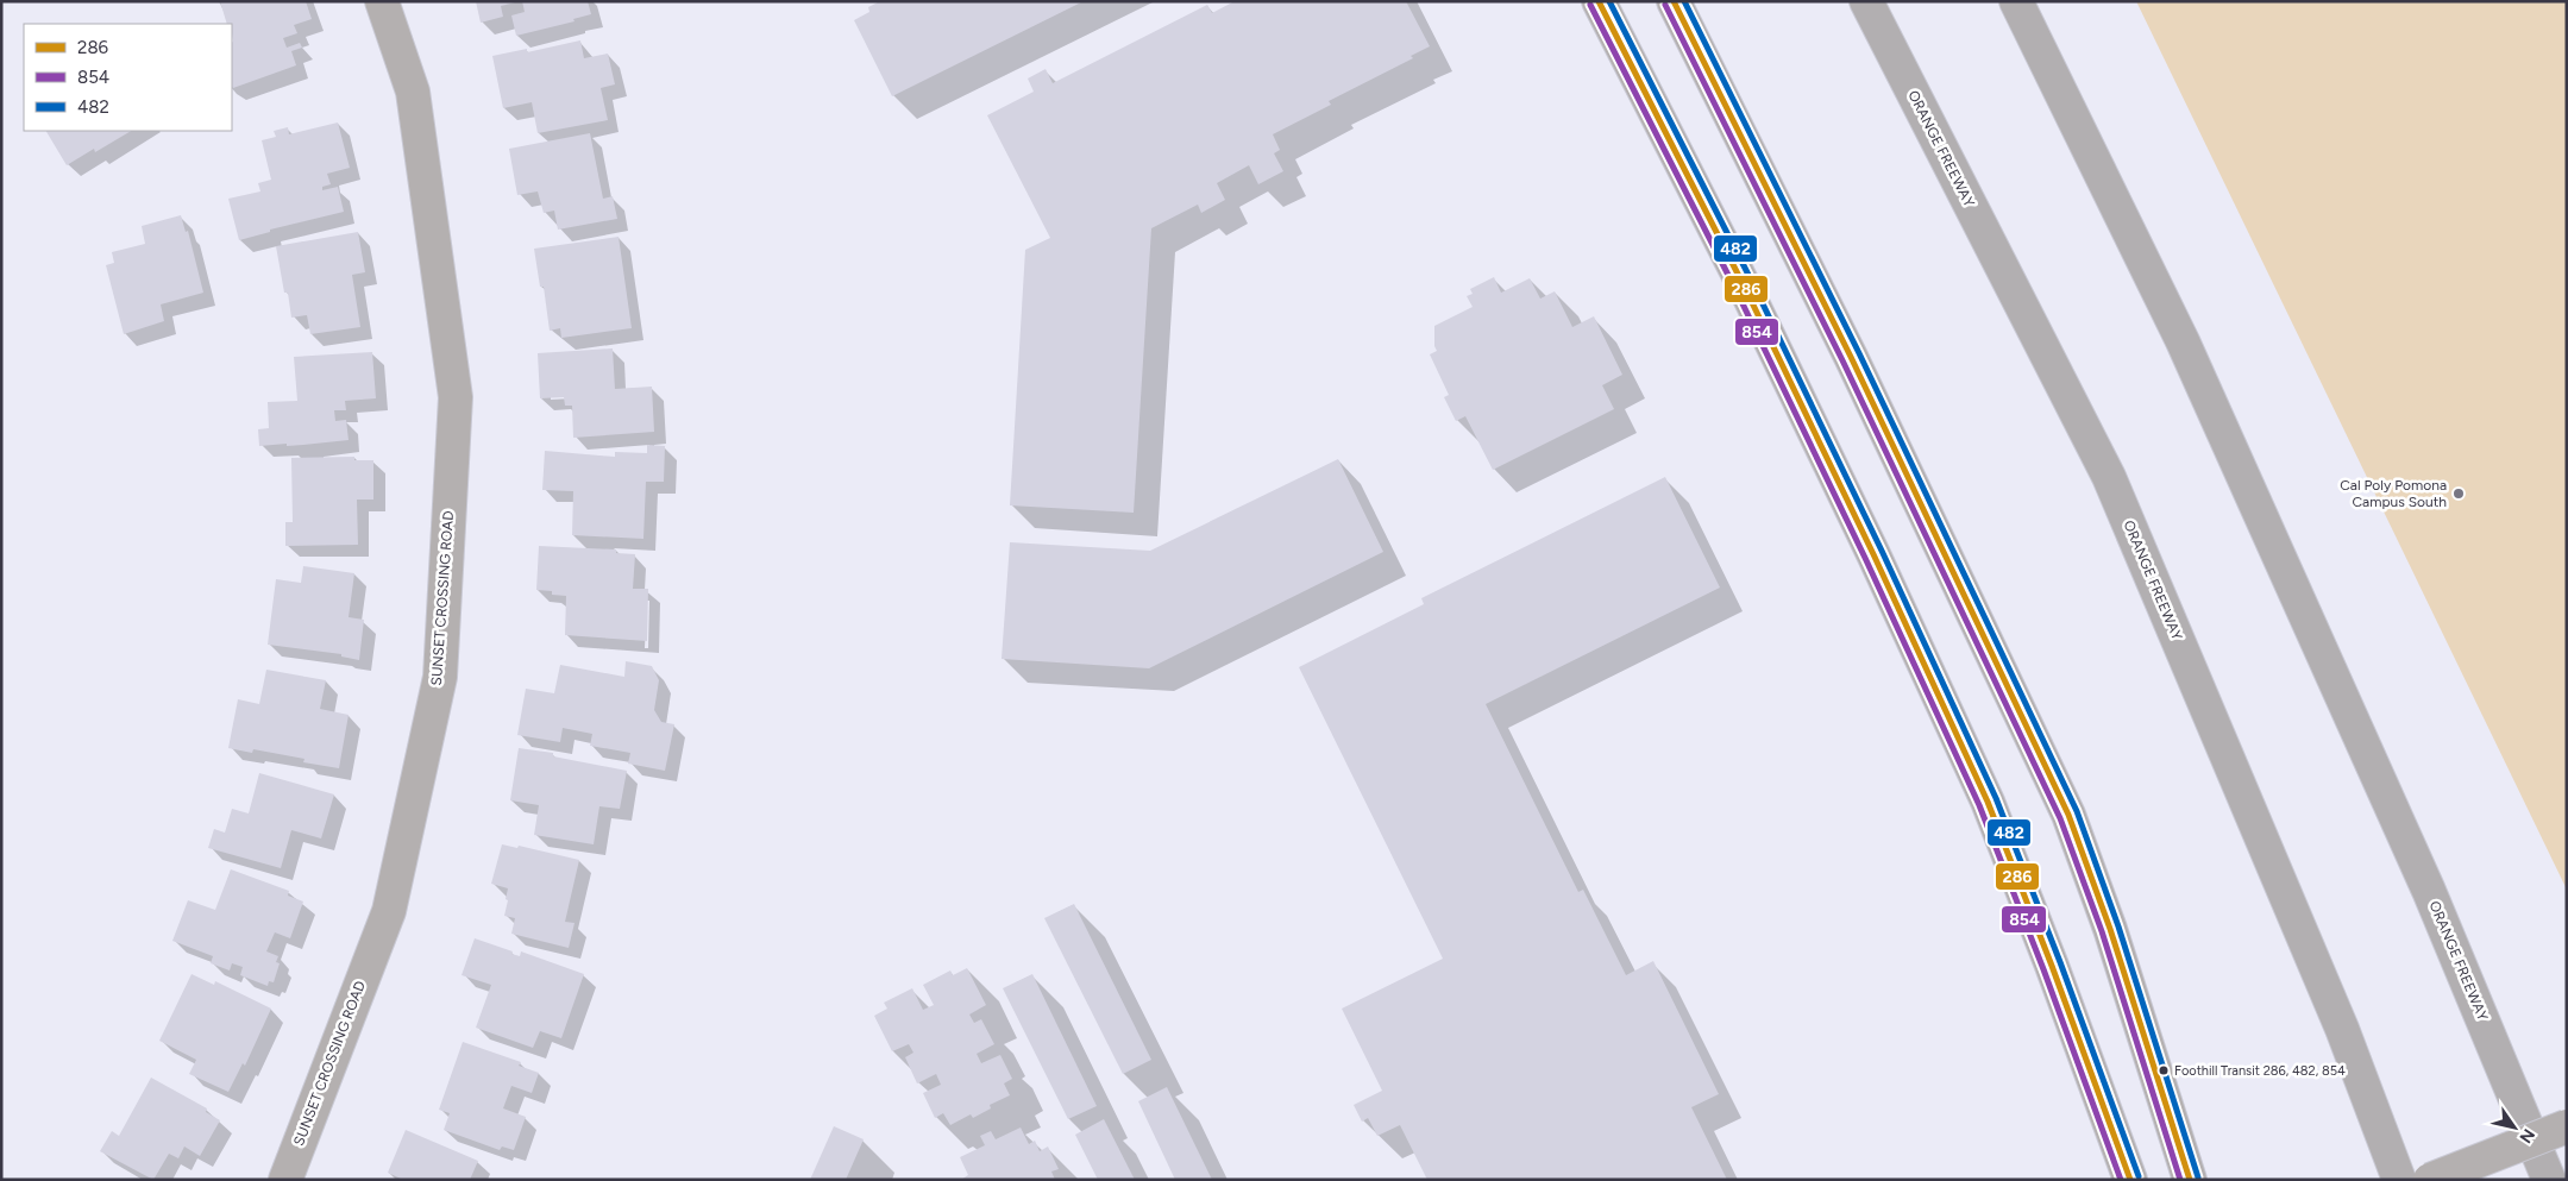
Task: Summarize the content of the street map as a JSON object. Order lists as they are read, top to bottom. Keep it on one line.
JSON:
{"streets":{"highway":["ORANGE FREEWAY"],"main road":["SUNSET CROSSING ROAD"]},"places":["Cal Poly Pomona Campus South","Foothill Transit 286, 482, 854"],"lines":["transit line 286","transit line 482","transit line 854"],"legend":["286","854","482"],"north":"bottom right"}
